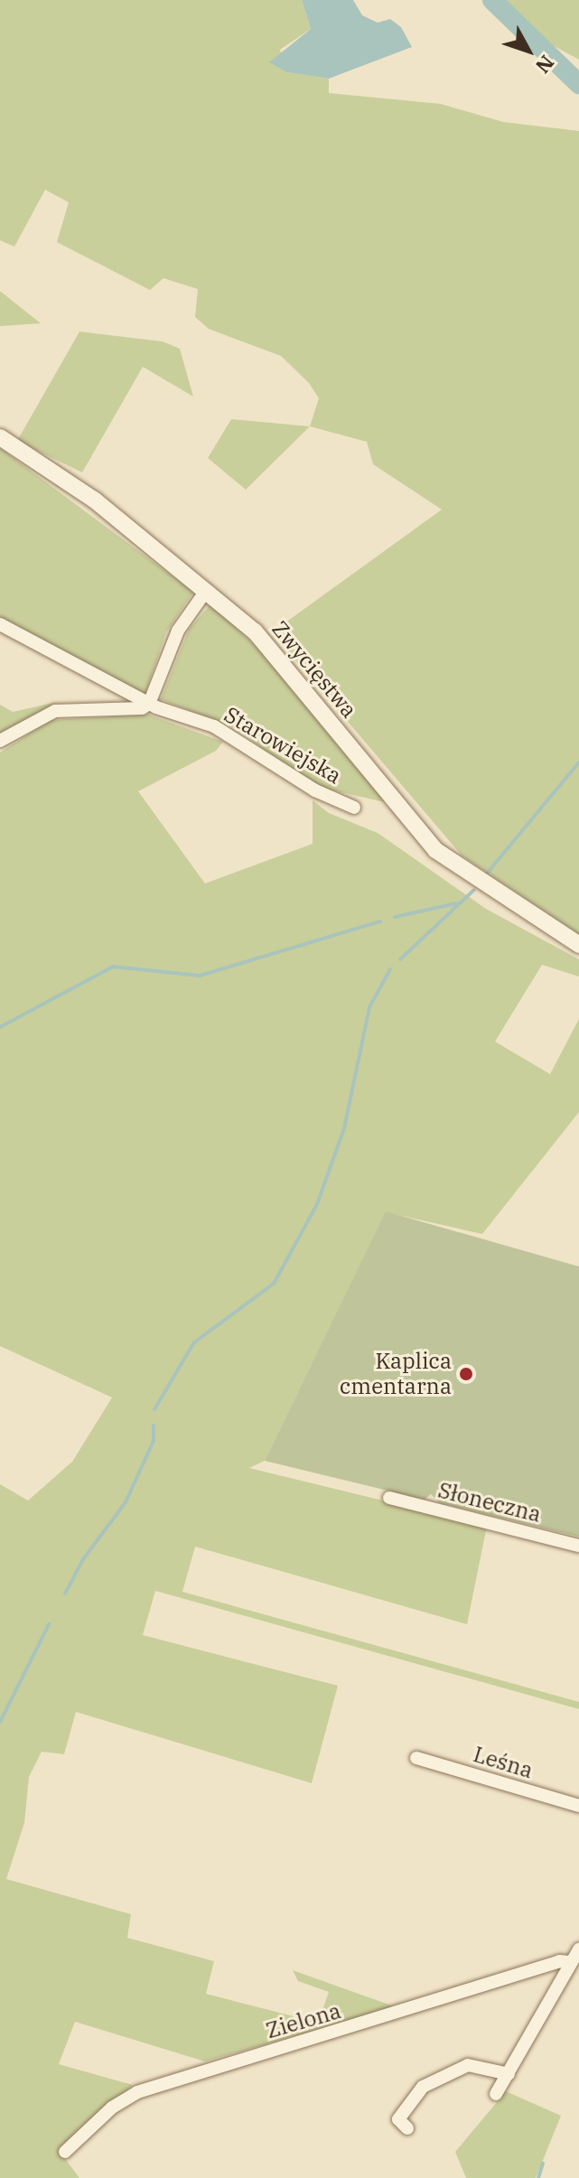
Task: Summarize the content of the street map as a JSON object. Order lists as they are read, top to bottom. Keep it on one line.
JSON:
{"streets":{"main road":["Zwycięstwa"],"street":["Starowiejska","Słoneczna","Leśna","Zielona"]},"places":["Kaplica cmentarna"],"north":"bottom right"}
